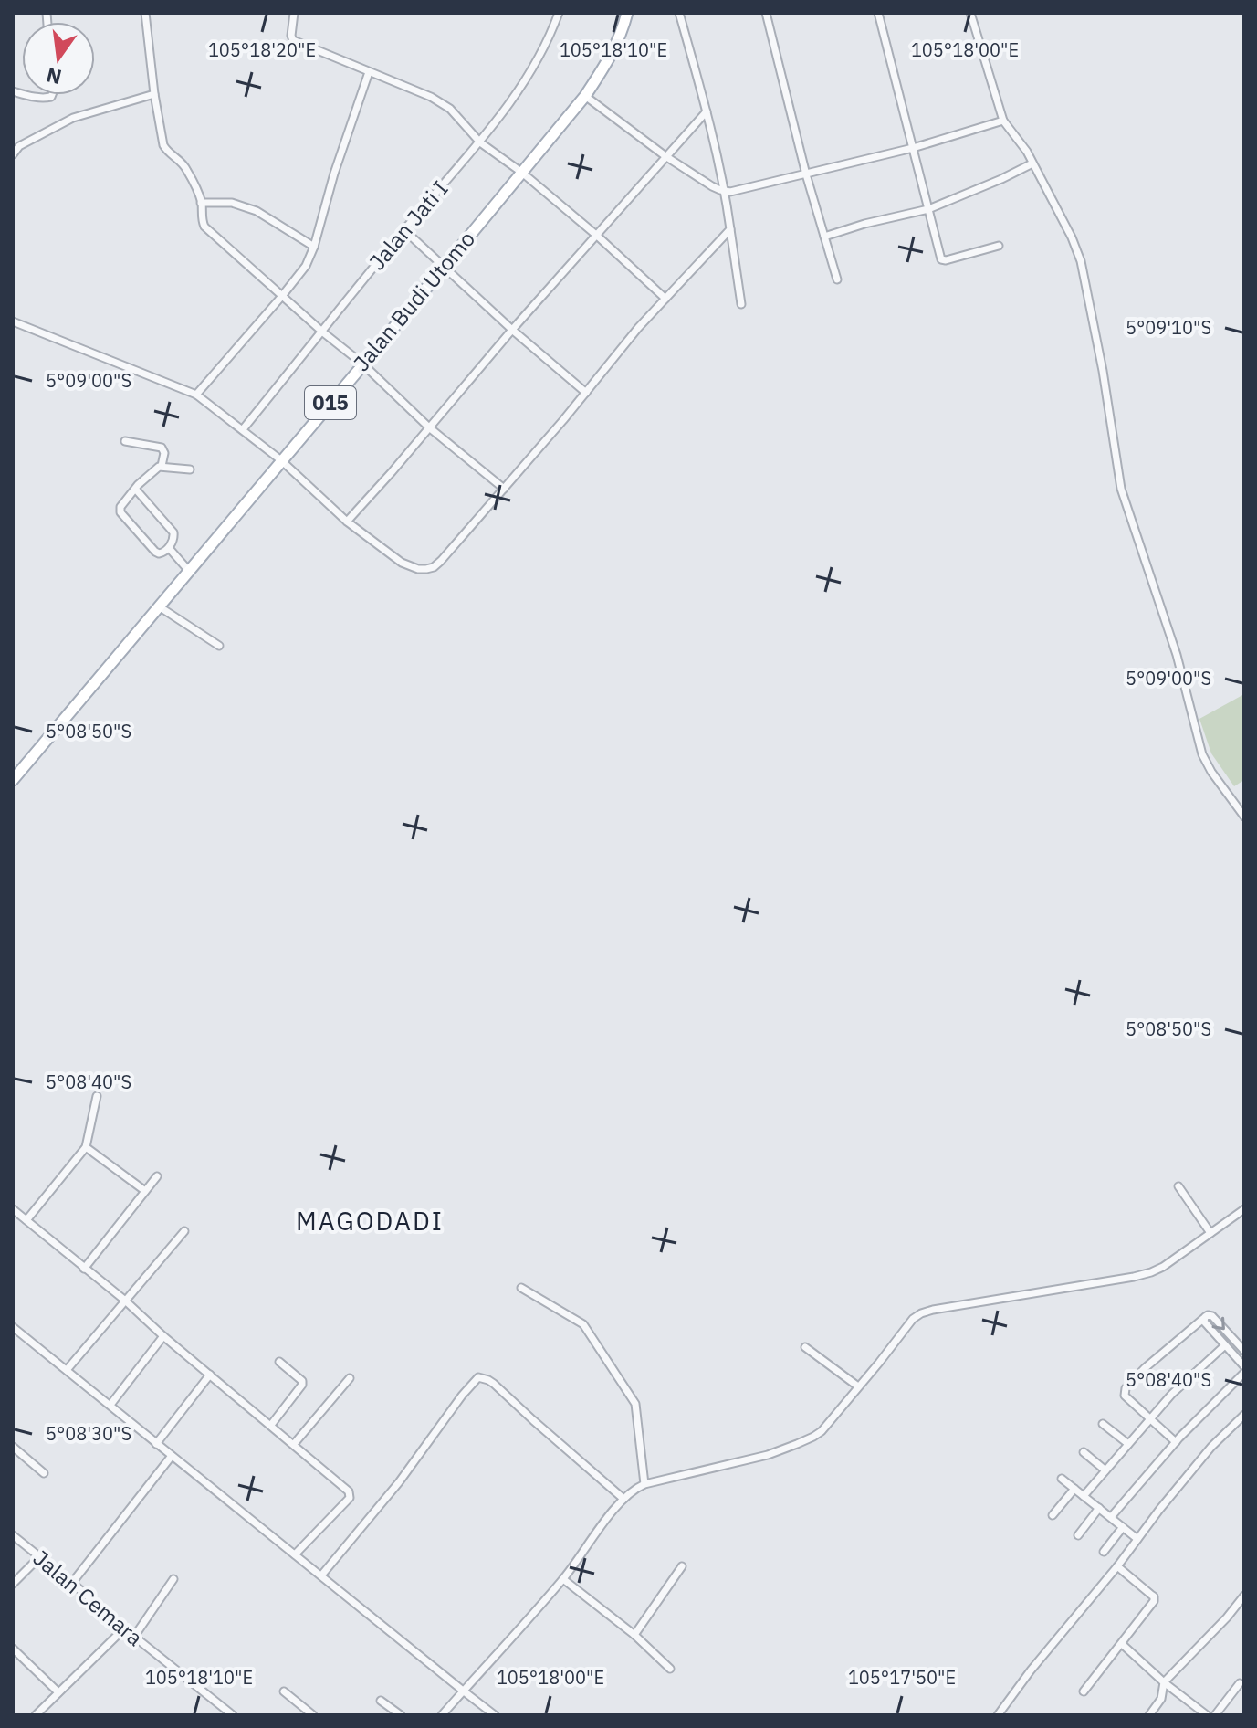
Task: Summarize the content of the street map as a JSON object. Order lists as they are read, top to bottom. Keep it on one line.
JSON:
{"streets":{"main road":["Jalan Budi Utomo","015"],"street":["Jalan Jati I","Jalan Cemara"]},"districts":["MAGODADI"],"north":"bottom","coordinates":["105°18'20\"E","105°18'10\"E","105°18'00\"E","5°09'10\"S","5°09'00\"S","5°08'50\"S","5°08'40\"S","5°08'30\"S","105°17'50\"E"]}
